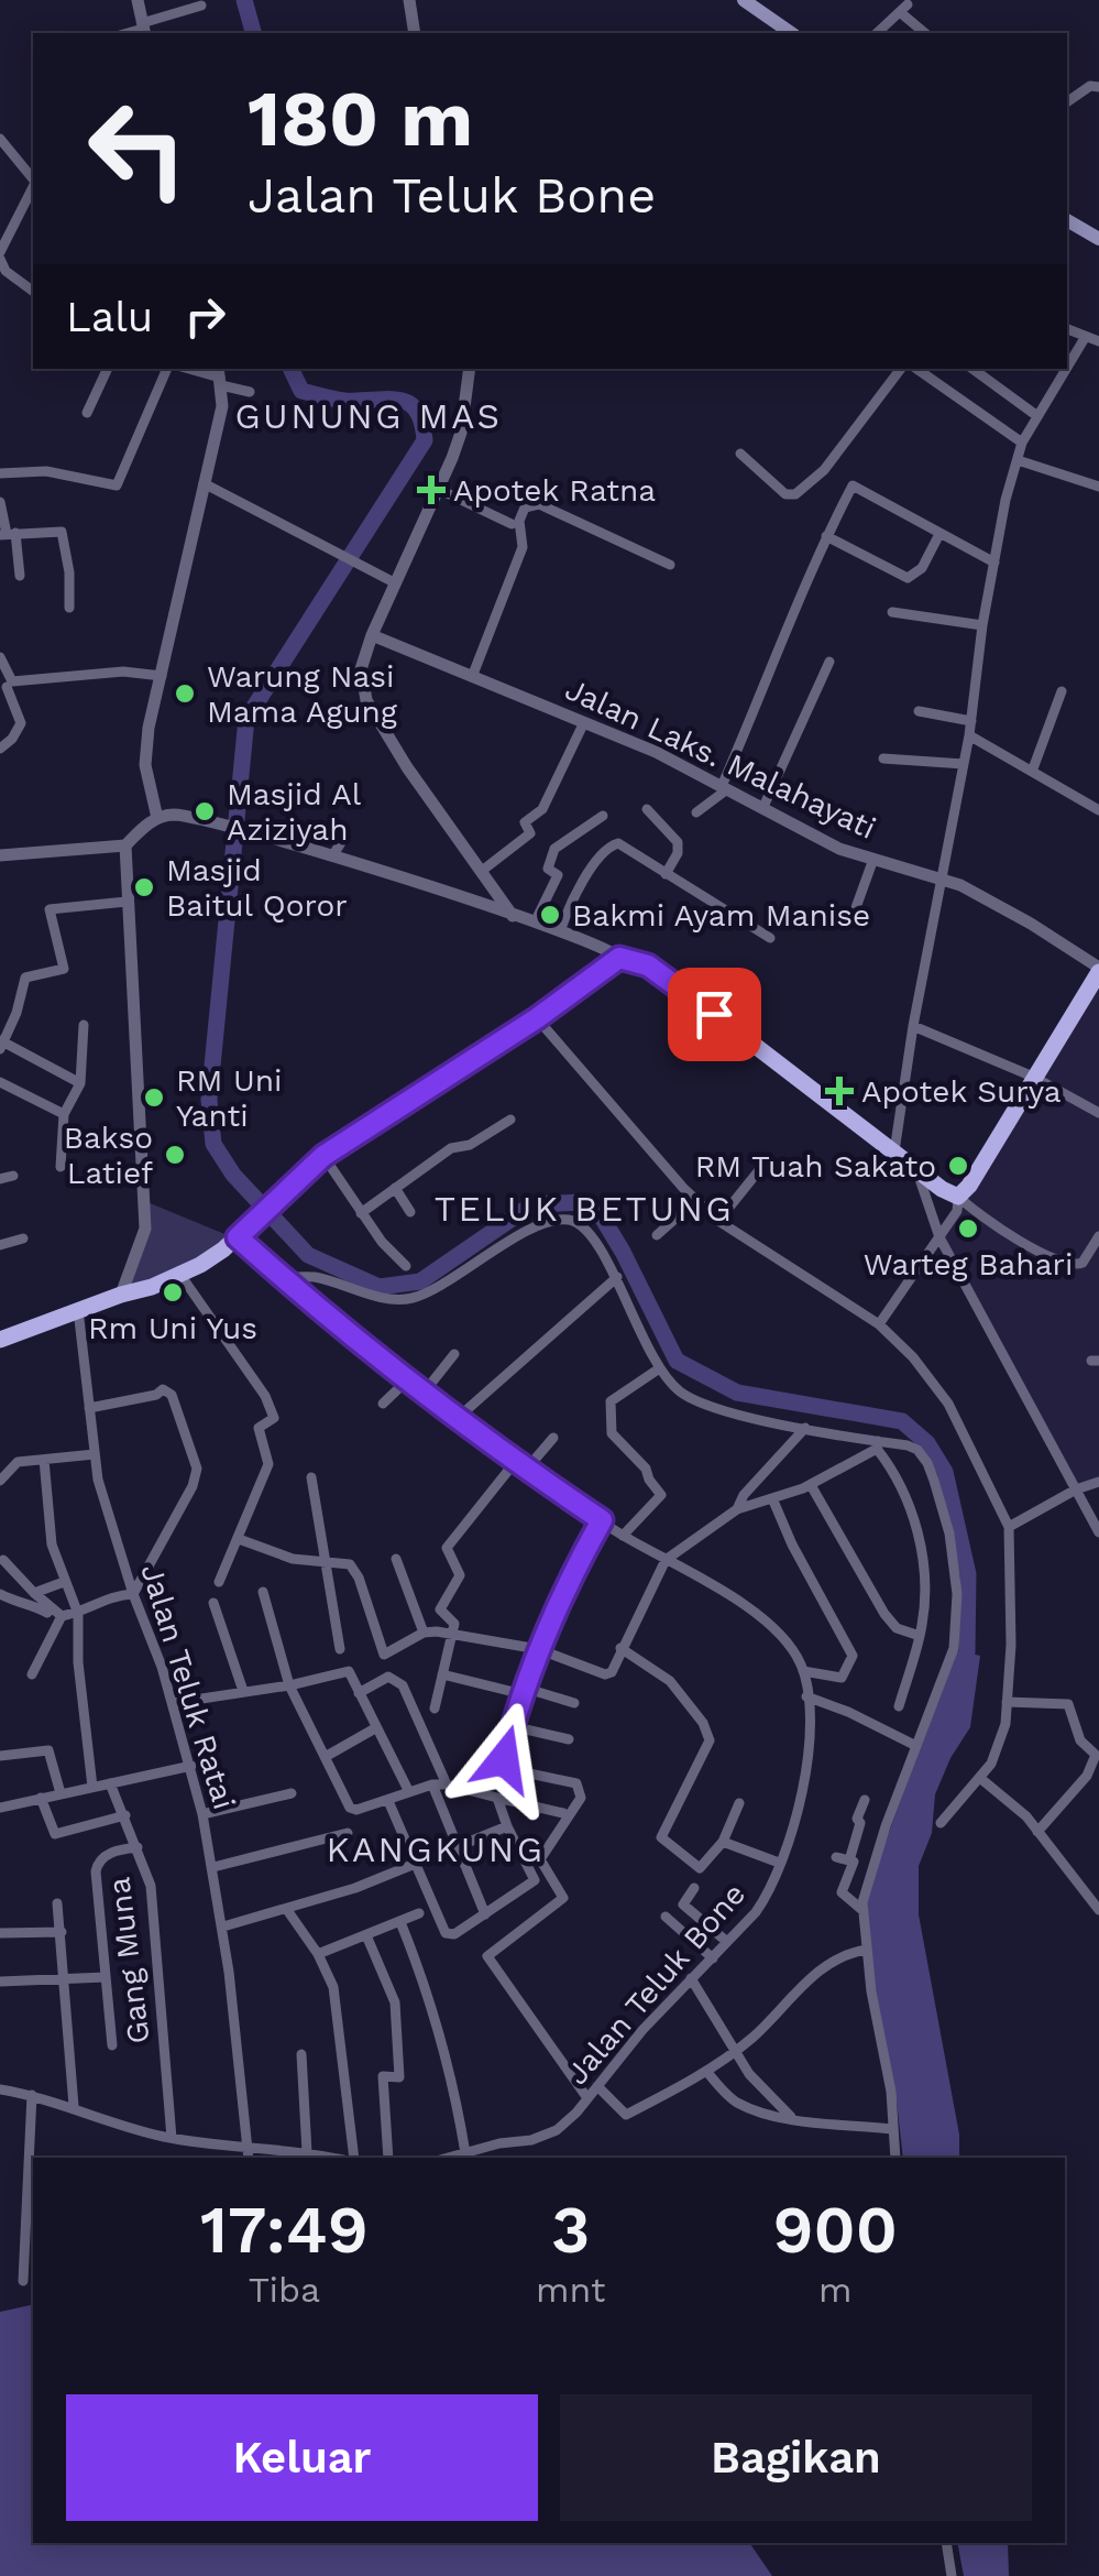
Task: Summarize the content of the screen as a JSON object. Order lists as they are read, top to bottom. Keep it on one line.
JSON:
{"streets":{"street":["Jalan Laks. Malahayati","Jalan Teluk Ratai","Gang Muna","Jalan Teluk Bone"]},"districts":["GUNUNG MAS","TELUK BETUNG","KANGKUNG"],"places":{"health":["Apotek Ratna","Apotek Surya"],"other":["Warung Nasi Mama Agung","Masjid Al Aziziyah","Masjid Baitul Qoror","Bakmi Ayam Manise","RM Uni Yanti","Bakso Latief","RM Tuah Sakato","Warteg Bahari","Rm Uni Yus"]},"page":{"turn":["180 m","Jalan Teluk Bone"],"then":"Lalu","eta":["17:49","Tiba","3","mnt","900","m"],"buttons":["Keluar","Bagikan"]}}
